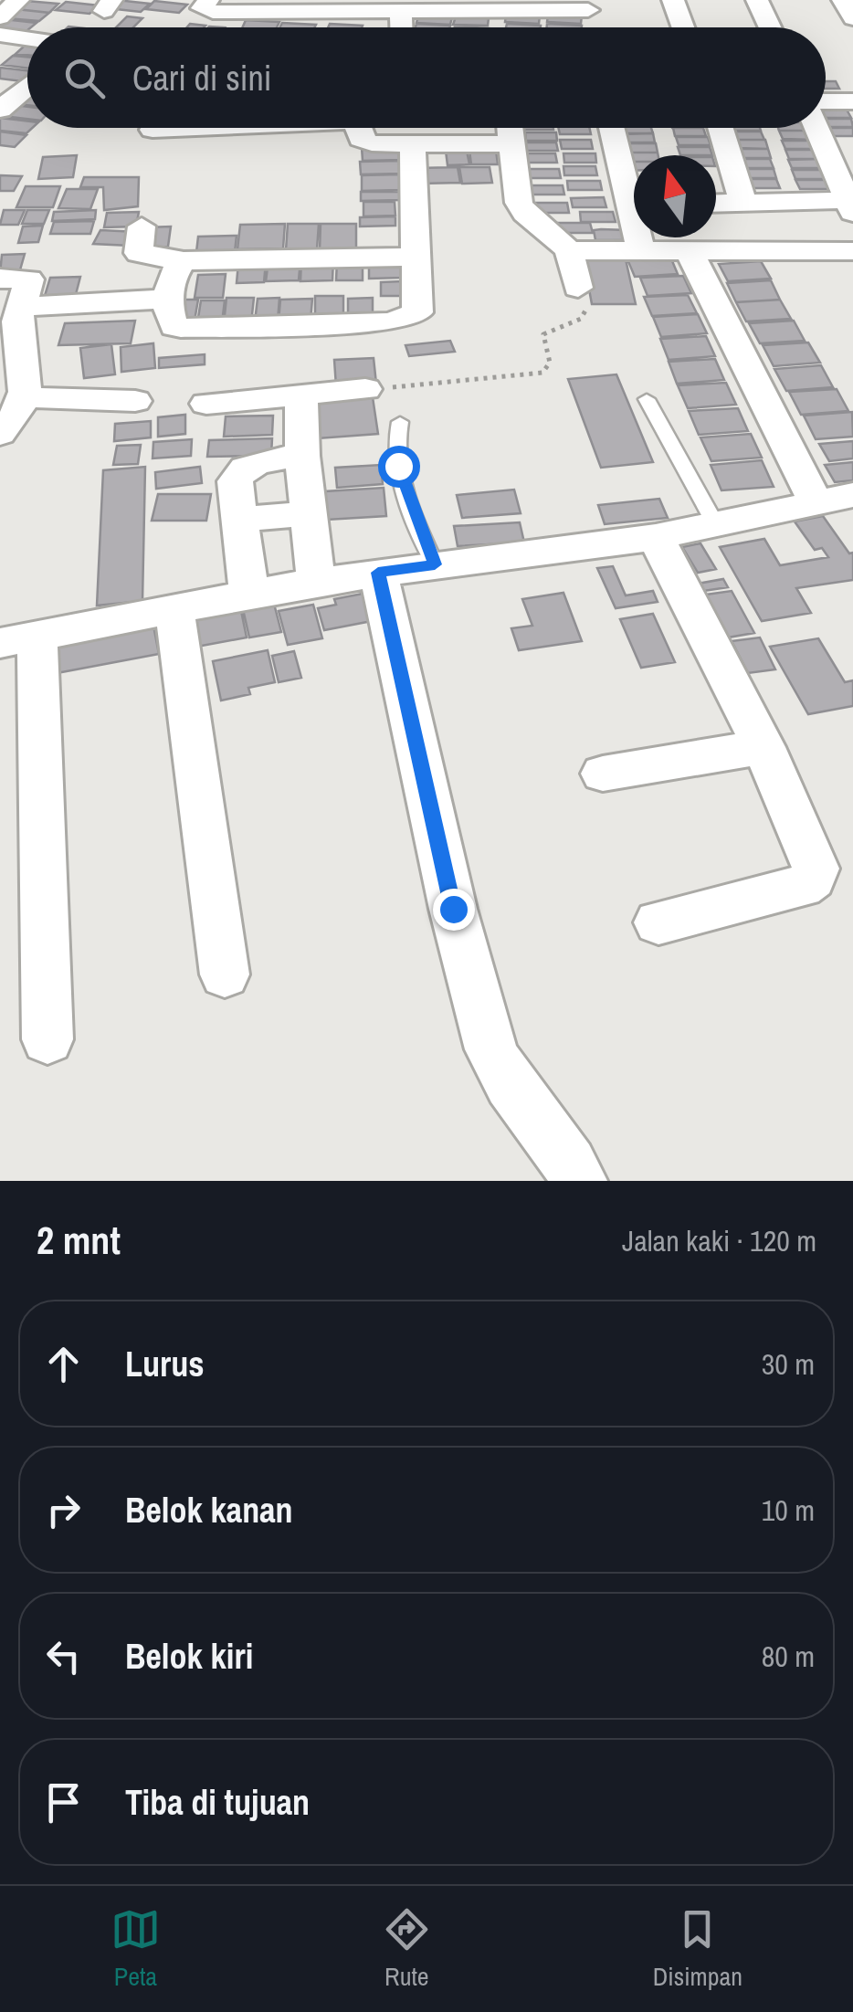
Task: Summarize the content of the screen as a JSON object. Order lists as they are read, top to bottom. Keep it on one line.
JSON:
{"north":"top","page":{"search":"Cari di sini","heading":["2 mnt","Jalan kaki · 120 m"],"list":[["Lurus","30 m"],["Belok kanan","10 m"],["Belok kiri","80 m"],"Tiba di tujuan"],"nav":["Peta","Rute","Disimpan"]}}
